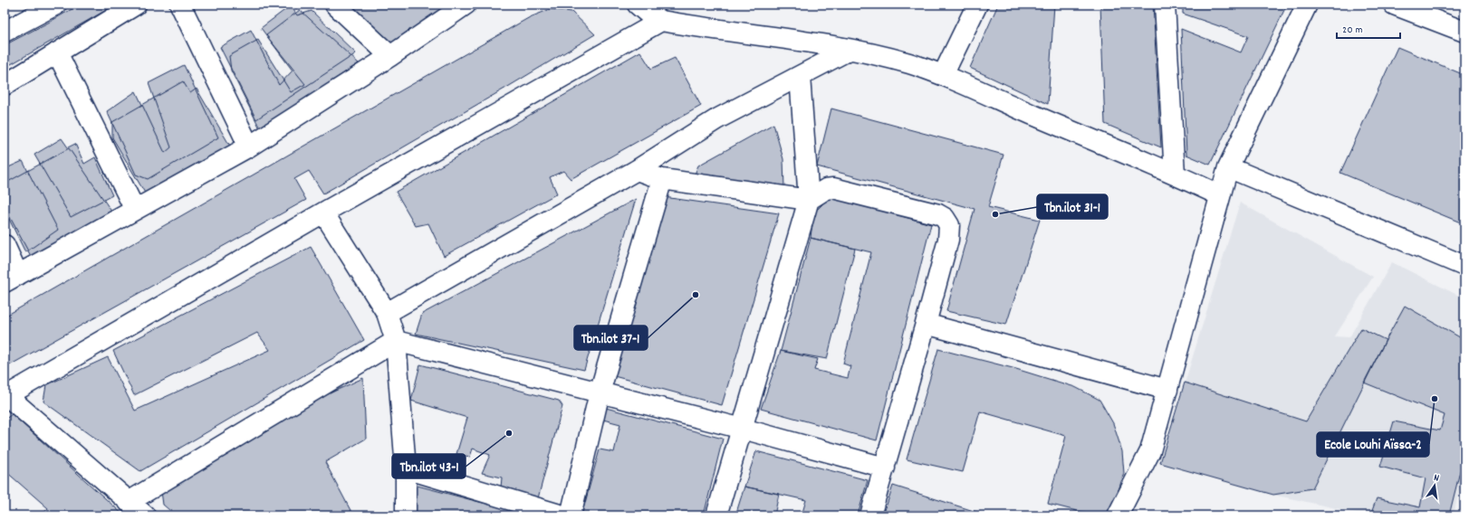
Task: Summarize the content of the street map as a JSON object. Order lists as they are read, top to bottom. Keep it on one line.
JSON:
{"places":["Tbn.ilot 31-1","Tbn.ilot 37-1","Ecole Louhi Aïssa-2","Tbn.ilot 43-1"],"scale_bar":"20 m","north":"top"}
